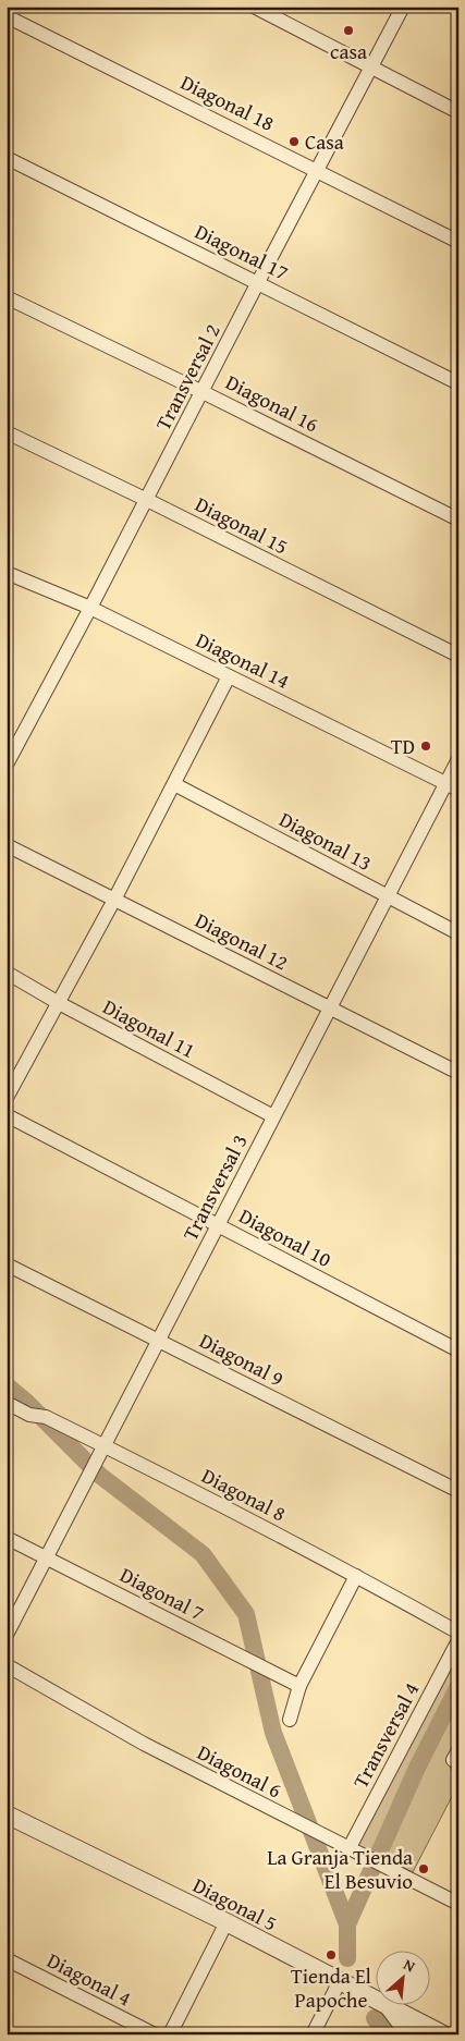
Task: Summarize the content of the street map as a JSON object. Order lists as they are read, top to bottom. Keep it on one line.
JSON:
{"streets":{"street":["Diagonal 18","Diagonal 17","Transversal 2","Diagonal 16","Diagonal 15","Diagonal 14","Diagonal 13","Diagonal 12","Diagonal 11","Transversal 3","Diagonal 10","Diagonal 9","Diagonal 8","Diagonal 7","Transversal 4","Diagonal 6","Diagonal 5","Diagonal 4"]},"crossings":[["Diagonal 18","Transversal 2"],["Diagonal 17","Transversal 2"],["Transversal 2","Diagonal 16"],["Transversal 2","Diagonal 15"],["Transversal 2","Diagonal 14"],["Diagonal 14","Transversal 3"],["Diagonal 13","Transversal 3"],["Diagonal 12","Transversal 3"],["Diagonal 11","Transversal 3"],["Transversal 3","Diagonal 10"],["Transversal 3","Diagonal 9"],["Transversal 3","Diagonal 8"],["Transversal 3","Diagonal 7"],["Transversal 4","Diagonal 6"]],"places":["casa","Casa","TD","La Granja Tienda El Besuvio","Tienda El Papoche"],"north":"top right"}
